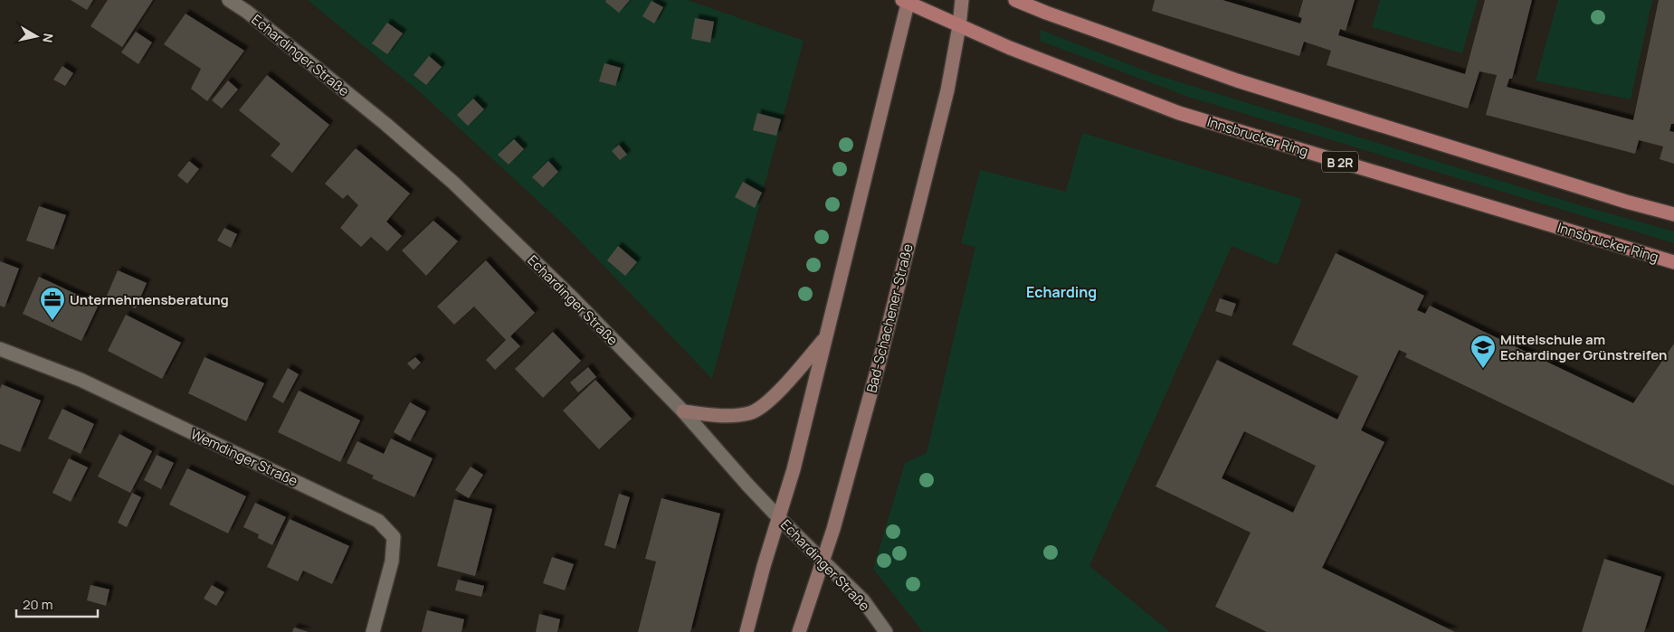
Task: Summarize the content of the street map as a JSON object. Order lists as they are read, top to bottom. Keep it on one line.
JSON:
{"streets":{"main road":["Innsbrucker Ring","B 2R","Bad-Schachener-Straße"],"street":["Echardinger Straße","Wemdinger Straße"]},"crossings":[["Echardinger Straße","Bad-Schachener-Straße"],["Innsbrucker Ring","Bad-Schachener-Straße"]],"districts":["Echarding"],"places":{"office":["Unternehmensberatung"],"school or university":["Mittelschule am Echardinger Grünstreifen"]},"scale_bar":"20 m","north":"right"}
